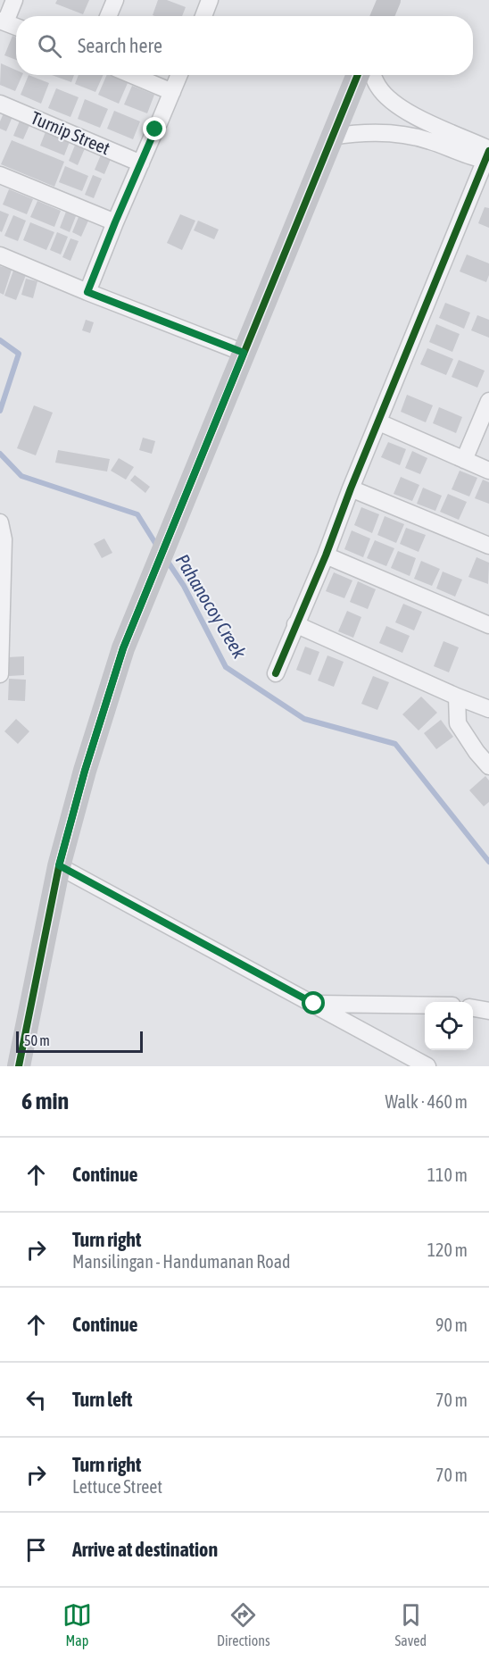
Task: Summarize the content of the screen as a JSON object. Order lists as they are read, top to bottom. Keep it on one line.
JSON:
{"streets":{"street":["Turnip Street"]},"water":["Pahanocoy Creek"],"scale_bar":"50 m","page":{"search":"Search here","scale":"50 m","heading":["6 min","Walk · 460 m"],"list":[["Continue","110 m"],["Turn right","Mansilingan - Handumanan Road","120 m"],["Continue","90 m"],["Turn left","70 m"],["Turn right","Lettuce Street","70 m"],"Arrive at destination"],"nav":["Map","Directions","Saved"]}}
